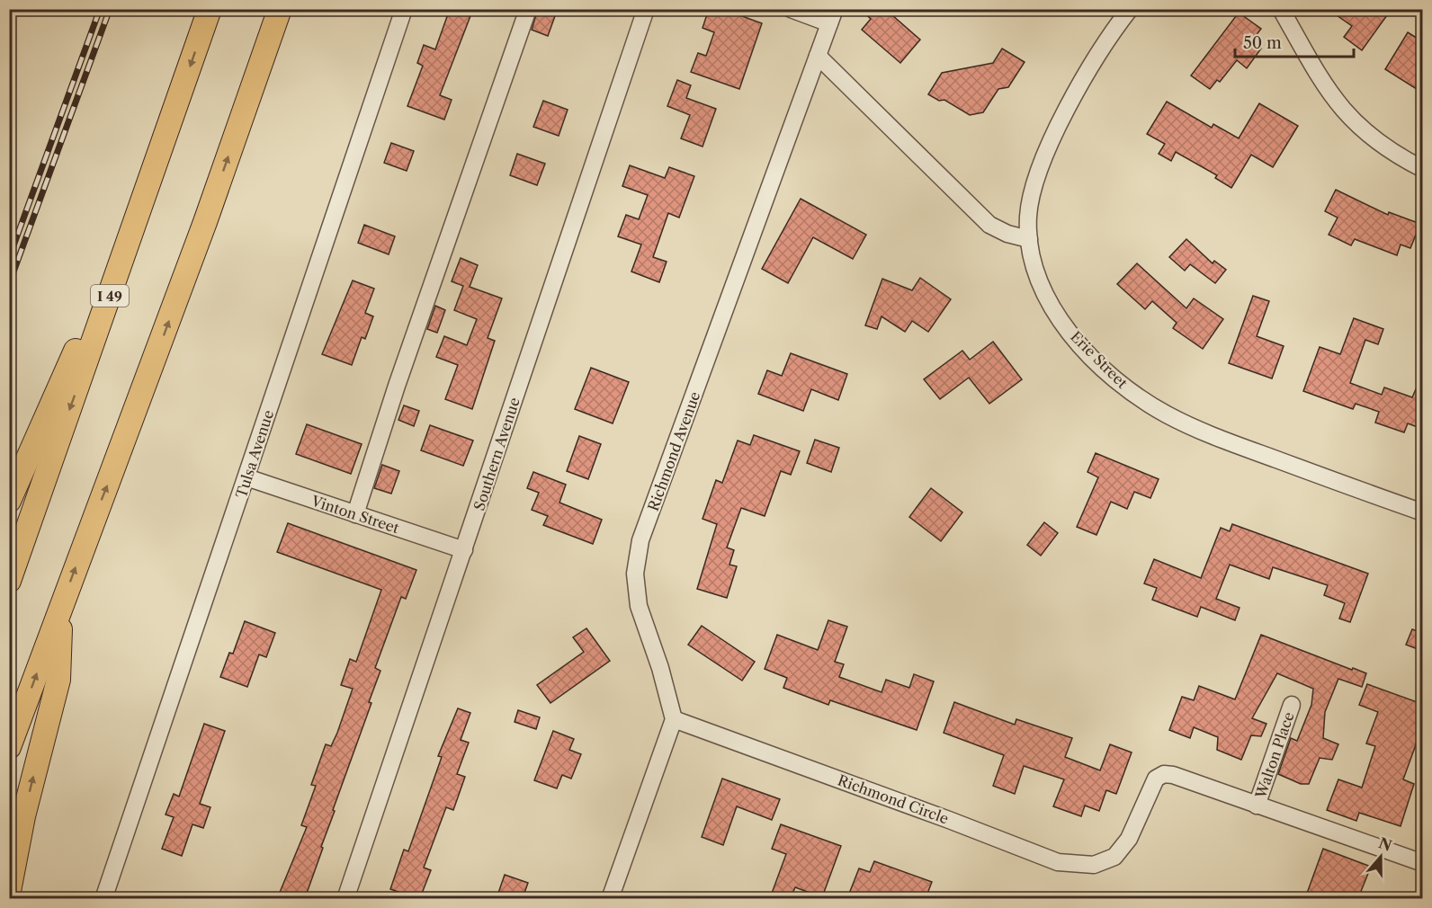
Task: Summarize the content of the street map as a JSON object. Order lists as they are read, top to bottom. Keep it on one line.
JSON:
{"streets":{"highway":["I 49"],"street":["Erie Street","Richmond Avenue","Tulsa Avenue","Southern Avenue","Vinton Street","Walton Place","Richmond Circle"]},"crossings":[["Richmond Avenue","Richmond Circle"],["Tulsa Avenue","Vinton Street"],["Southern Avenue","Vinton Street"],["Walton Place","Richmond Circle"]],"scale_bar":"50 m","north":"top"}
